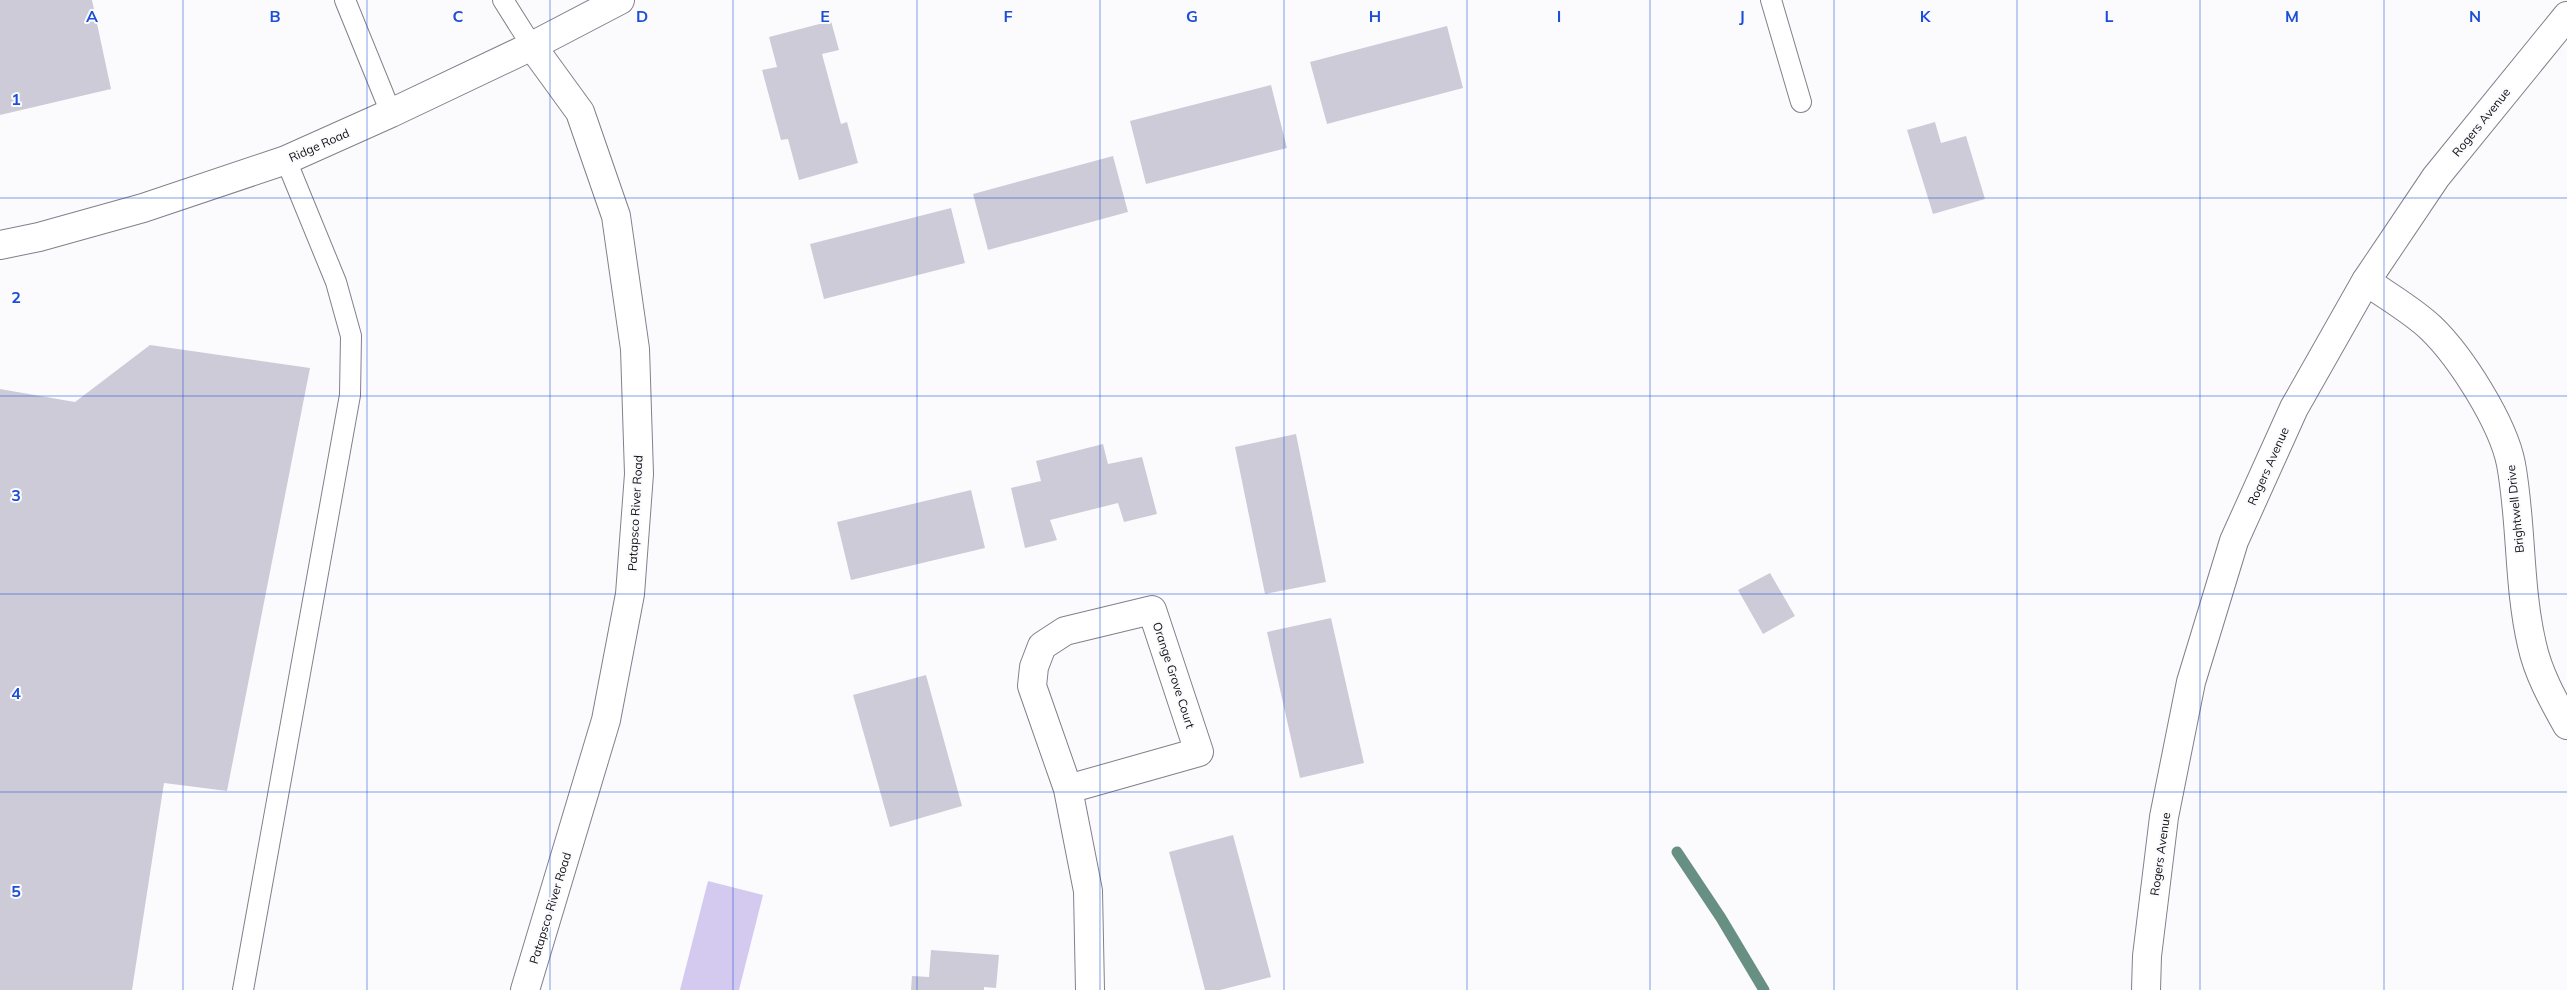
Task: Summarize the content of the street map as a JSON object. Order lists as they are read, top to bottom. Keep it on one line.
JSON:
{"streets":{"street":["Rogers Avenue","Ridge Road","Brightwell Drive","Patapsco River Road","Orange Grove Court"]},"crossings":[["Rogers Avenue","Brightwell Drive"],["Ridge Road","Patapsco River Road"]],"grid":{"columns":["A","B","C","D","E","F","G","H","I","J","K","L","M","N"],"rows":["1","2","3","4","5"]}}
